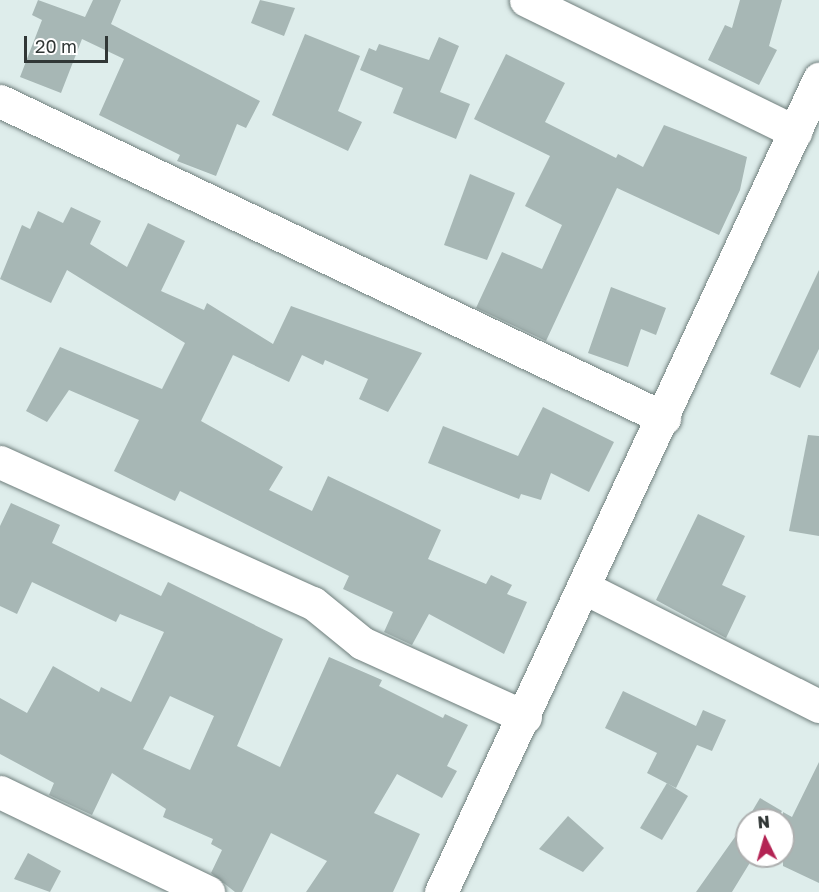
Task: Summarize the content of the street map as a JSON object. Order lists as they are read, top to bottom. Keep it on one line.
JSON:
{"scale_bar":"20 m","north":"top"}
